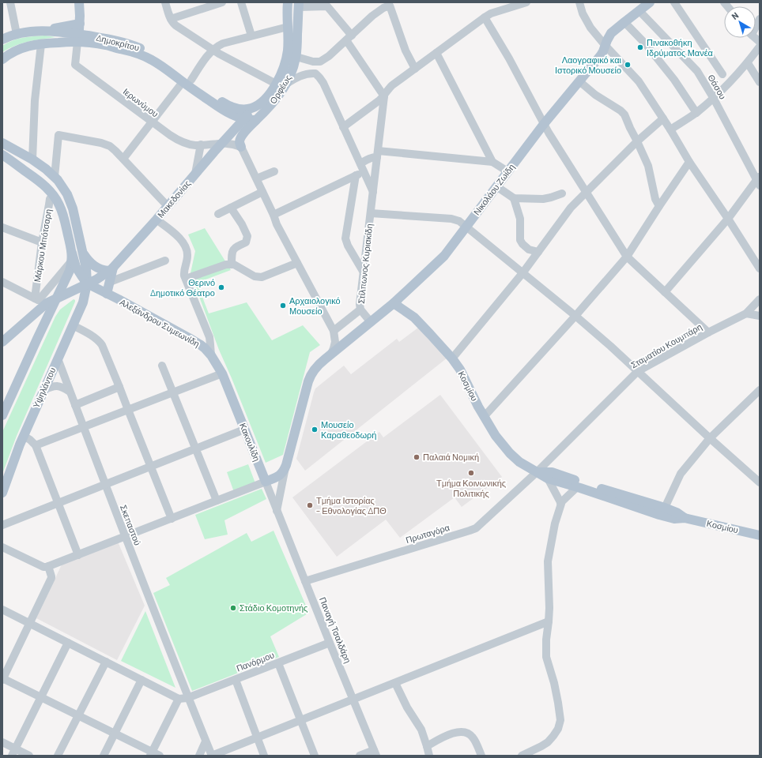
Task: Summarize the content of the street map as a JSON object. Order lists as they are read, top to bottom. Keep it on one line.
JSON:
{"streets":{"main road":["Δημοκρίτου","Ορφέως","Νικολάου Ζωίδη","Μακεδονίας","Αλεξάνδρου Συμεωνίδη","Κοσμίου","Υψηλάντου","Κακουλίδη"],"street":["Θάσου","Ιερωνύμου","Μάρκου Μπότσαρη","Στίλπωνος Κυριακίδη","Σταματίου Κουμπάρη","Σκεπαστού","Πρωταγόρα","Παναγή Τσαλδάρη","Πανόρμου"]},"crossings":[["Δημοκρίτου","Ορφέως"],["Δημοκρίτου","Ιερωνύμου"],["Δημοκρίτου","Μακεδονίας"],["Θάσου","Νικολάου Ζωίδη"],["Ορφέως","Ιερωνύμου"],["Ορφέως","Μακεδονίας"],["Ιερωνύμου","Μακεδονίας"],["Νικολάου Ζωίδη","Στίλπωνος Κυριακίδη"],["Νικολάου Ζωίδη","Κοσμίου"],["Μακεδονίας","Αλεξάνδρου Συμεωνίδη"],["Μακεδονίας","Υψηλάντου"],["Αλεξάνδρου Συμεωνίδη","Υψηλάντου"],["Αλεξάνδρου Συμεωνίδη","Κακουλίδη"],["Σταματίου Κουμπάρη","Κοσμίου"],["Σταματίου Κουμπάρη","Πρωταγόρα"],["Κοσμίου","Πρωταγόρα"],["Υψηλάντου","Σκεπαστού"],["Κακουλίδη","Παναγή Τσαλδάρη"],["Σκεπαστού","Πανόρμου"],["Πρωταγόρα","Παναγή Τσαλδάρη"],["Παναγή Τσαλδάρη","Πανόρμου"]],"places":["Πινακοθήκη Ιδρύματος Μανέα","Λαογραφικό και Ιστορικό Μουσείο","Θερινό Δημοτικό Θέατρο","Αρχαιολογικό Μουσείο","Μουσείο Καραθεοδωρή","Παλαιά Νομική","Τμήμα Κοινωνικής Πολιτικής","Τμήμα Ιστορίας – Εθνολογίας ΔΠΘ","Στάδιο Κομοτηνής"],"north":"top left"}
